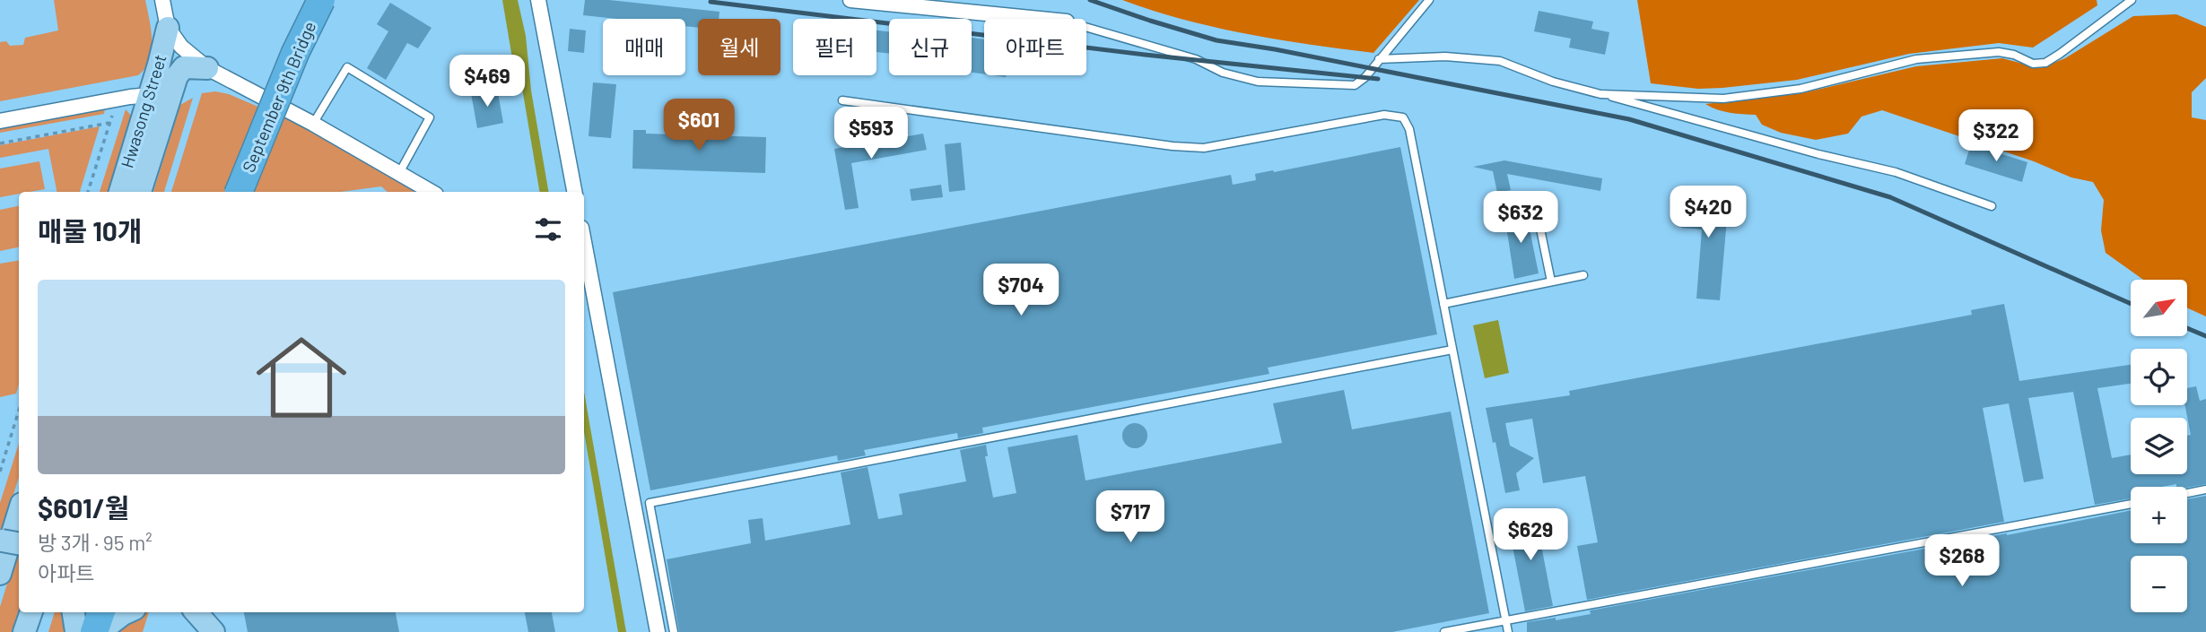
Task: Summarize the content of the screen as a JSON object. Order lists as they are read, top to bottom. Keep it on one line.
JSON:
{"streets":{"highway":["September 9th Bridge"],"main road":["Hwasong Street"]},"north":"top right","page":{"chip":["매매","월세","필터","신규","아파트"],"price":["$469","$601","$593","$322","$420","$632","$704","$717","$629","$268"],"heading":"매물 10개","list":[{"name":"$601/월","note":"방 3개 · 95 m² · 아파트"}],"map_buttons":["+","−"]}}
